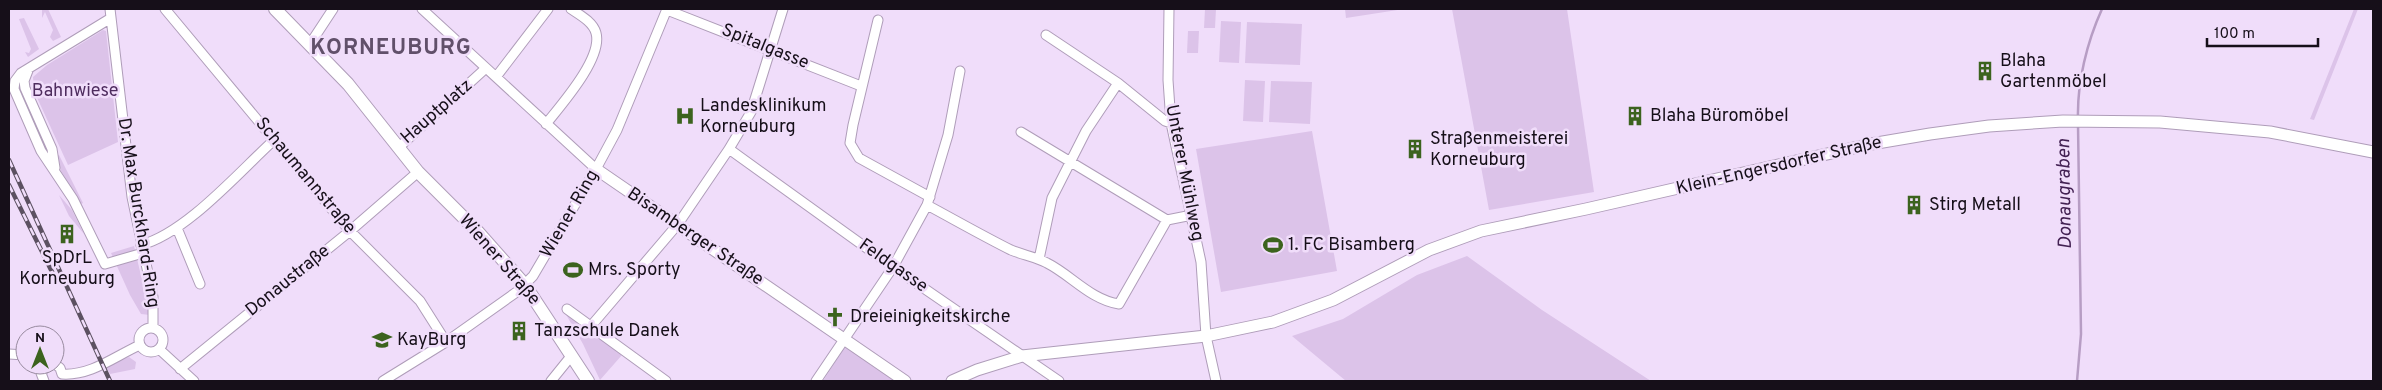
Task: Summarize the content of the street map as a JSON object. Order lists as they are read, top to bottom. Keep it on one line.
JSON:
{"streets":{"main road":["Hauptplatz","Klein-Engersdorfer Straße","Bisamberger Straße","Wiener Straße"],"street":["Spitalgasse","Unterer Mühlweg","Schaumannstraße","Dr. Max Burckhard-Ring","Wiener Ring","Feldgasse","Donaustraße"]},"crossings":[["Spitalgasse","Wiener Ring"],["Hauptplatz","Bisamberger Straße"],["Hauptplatz","Wiener Straße"],["Klein-Engersdorfer Straße","Unterer Mühlweg"],["Klein-Engersdorfer Straße","Feldgasse"],["Schaumannstraße","Wiener Ring"],["Schaumannstraße","Donaustraße"],["Wiener Ring","Bisamberger Straße"],["Wiener Ring","Wiener Straße"],["Wiener Straße","Donaustraße"]],"districts":["KORNEUBURG"],"water":["Donaugraben"],"parks":["Bahnwiese"],"places":{"building":["Blaha Gartenmöbel","Blaha Büromöbel","Straßenmeisterei Korneuburg","Stirg Metall","SpDrL Korneuburg","Tanzschule Danek"],"hospital":["Landesklinikum Korneuburg"],"sports":["1. FC Bisamberg","Mrs. Sporty"],"church":["Dreieinigkeitskirche"],"school or university":["KayBurg"]},"scale_bar":"100 m","north":"top"}
